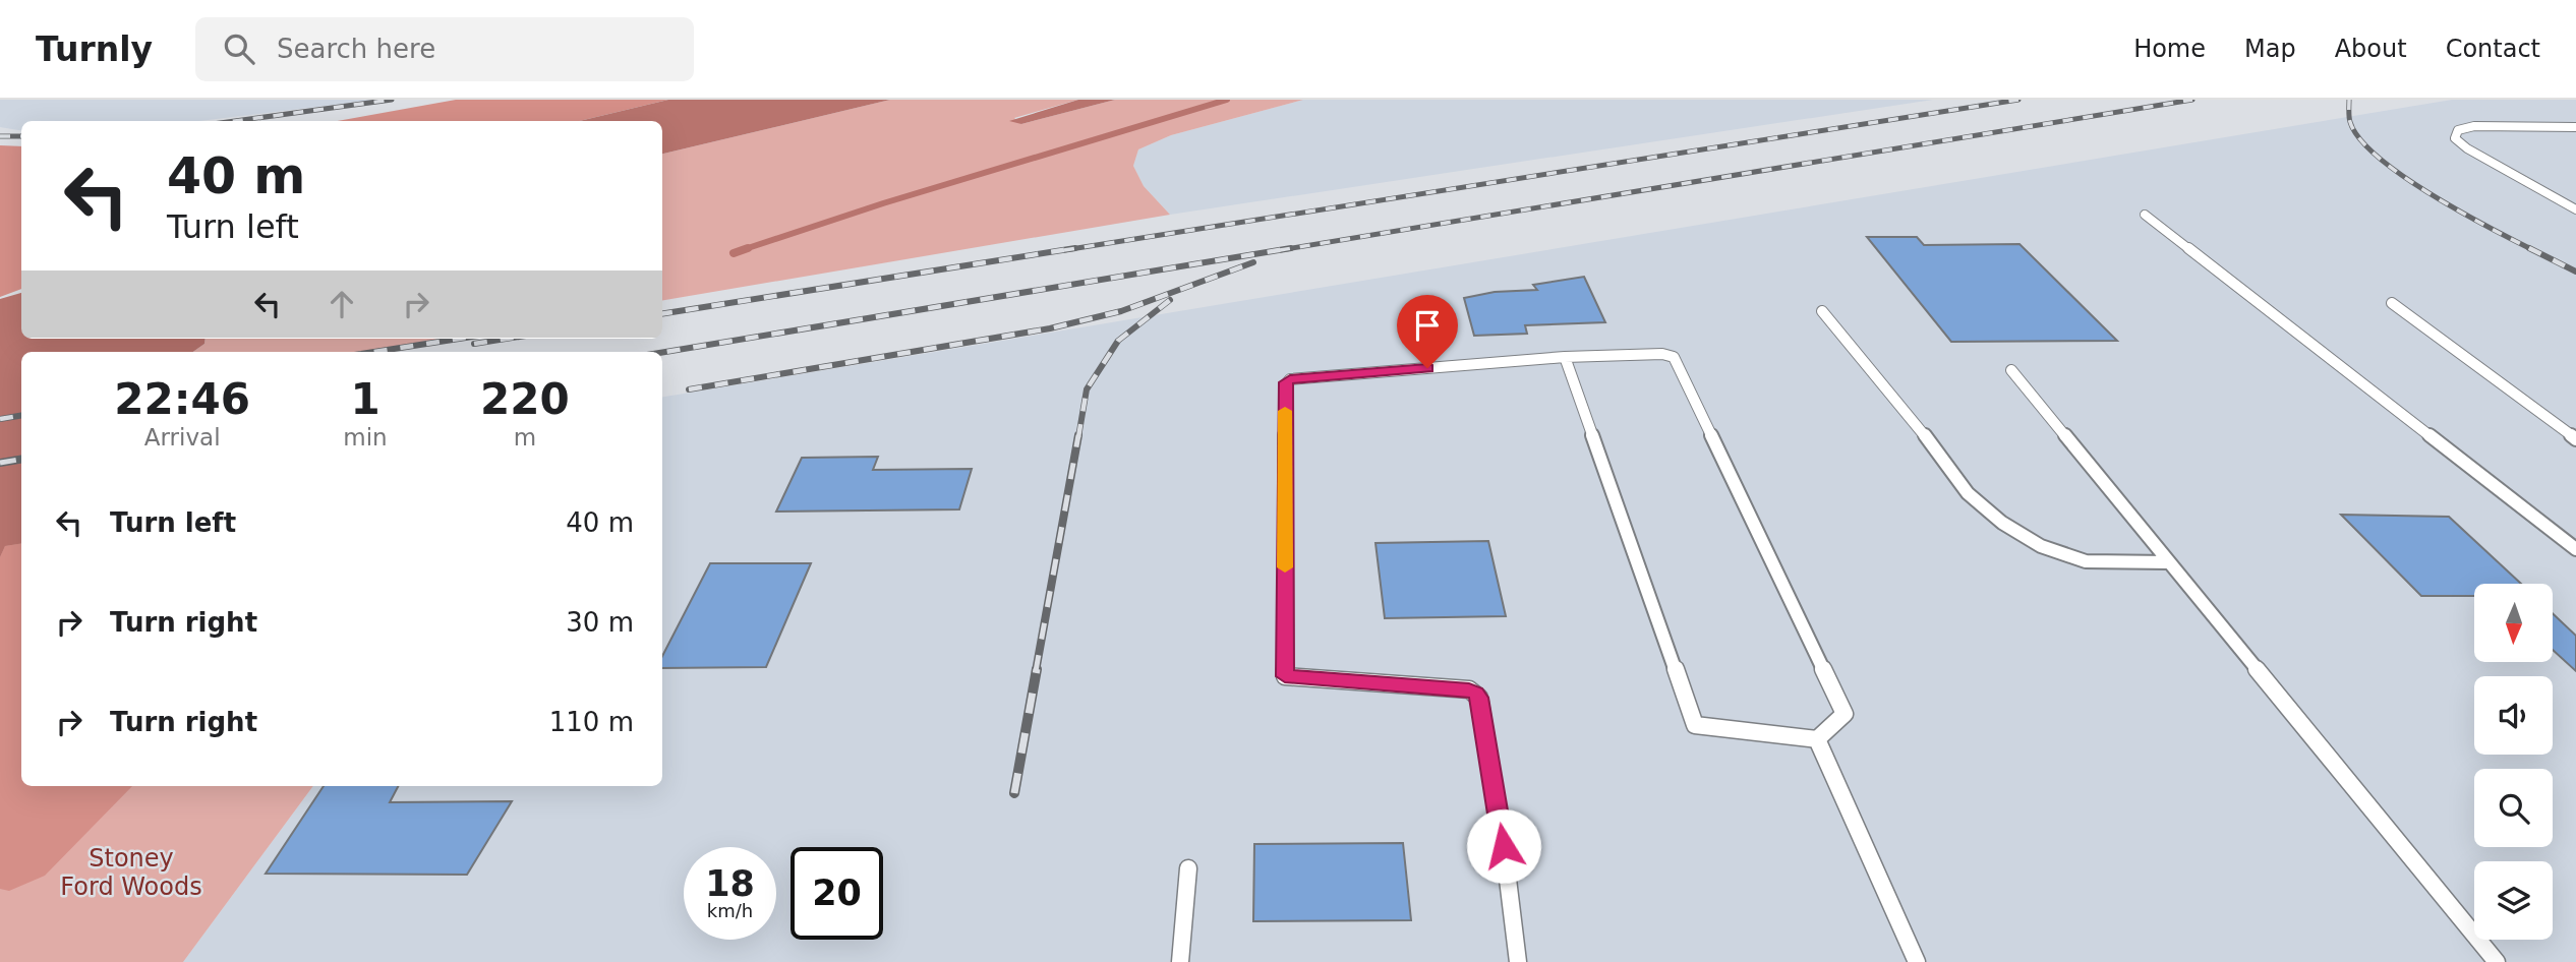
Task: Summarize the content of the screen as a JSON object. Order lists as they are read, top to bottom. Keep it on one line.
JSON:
{"parks":["Stoney Ford Woods"],"north":"bottom","page":{"header":"Turnly","search":"Search here","nav":["Home","Map","About","Contact"],"turn":["40 m","Turn left"],"eta":["22:46","Arrival","1","min","220","m"],"list":[{"name":"Turn left","value":"40 m"},{"name":"Turn right","value":"30 m"},{"name":"Turn right","value":"110 m"}],"speed":"18 km/h","limit":"20"}}
